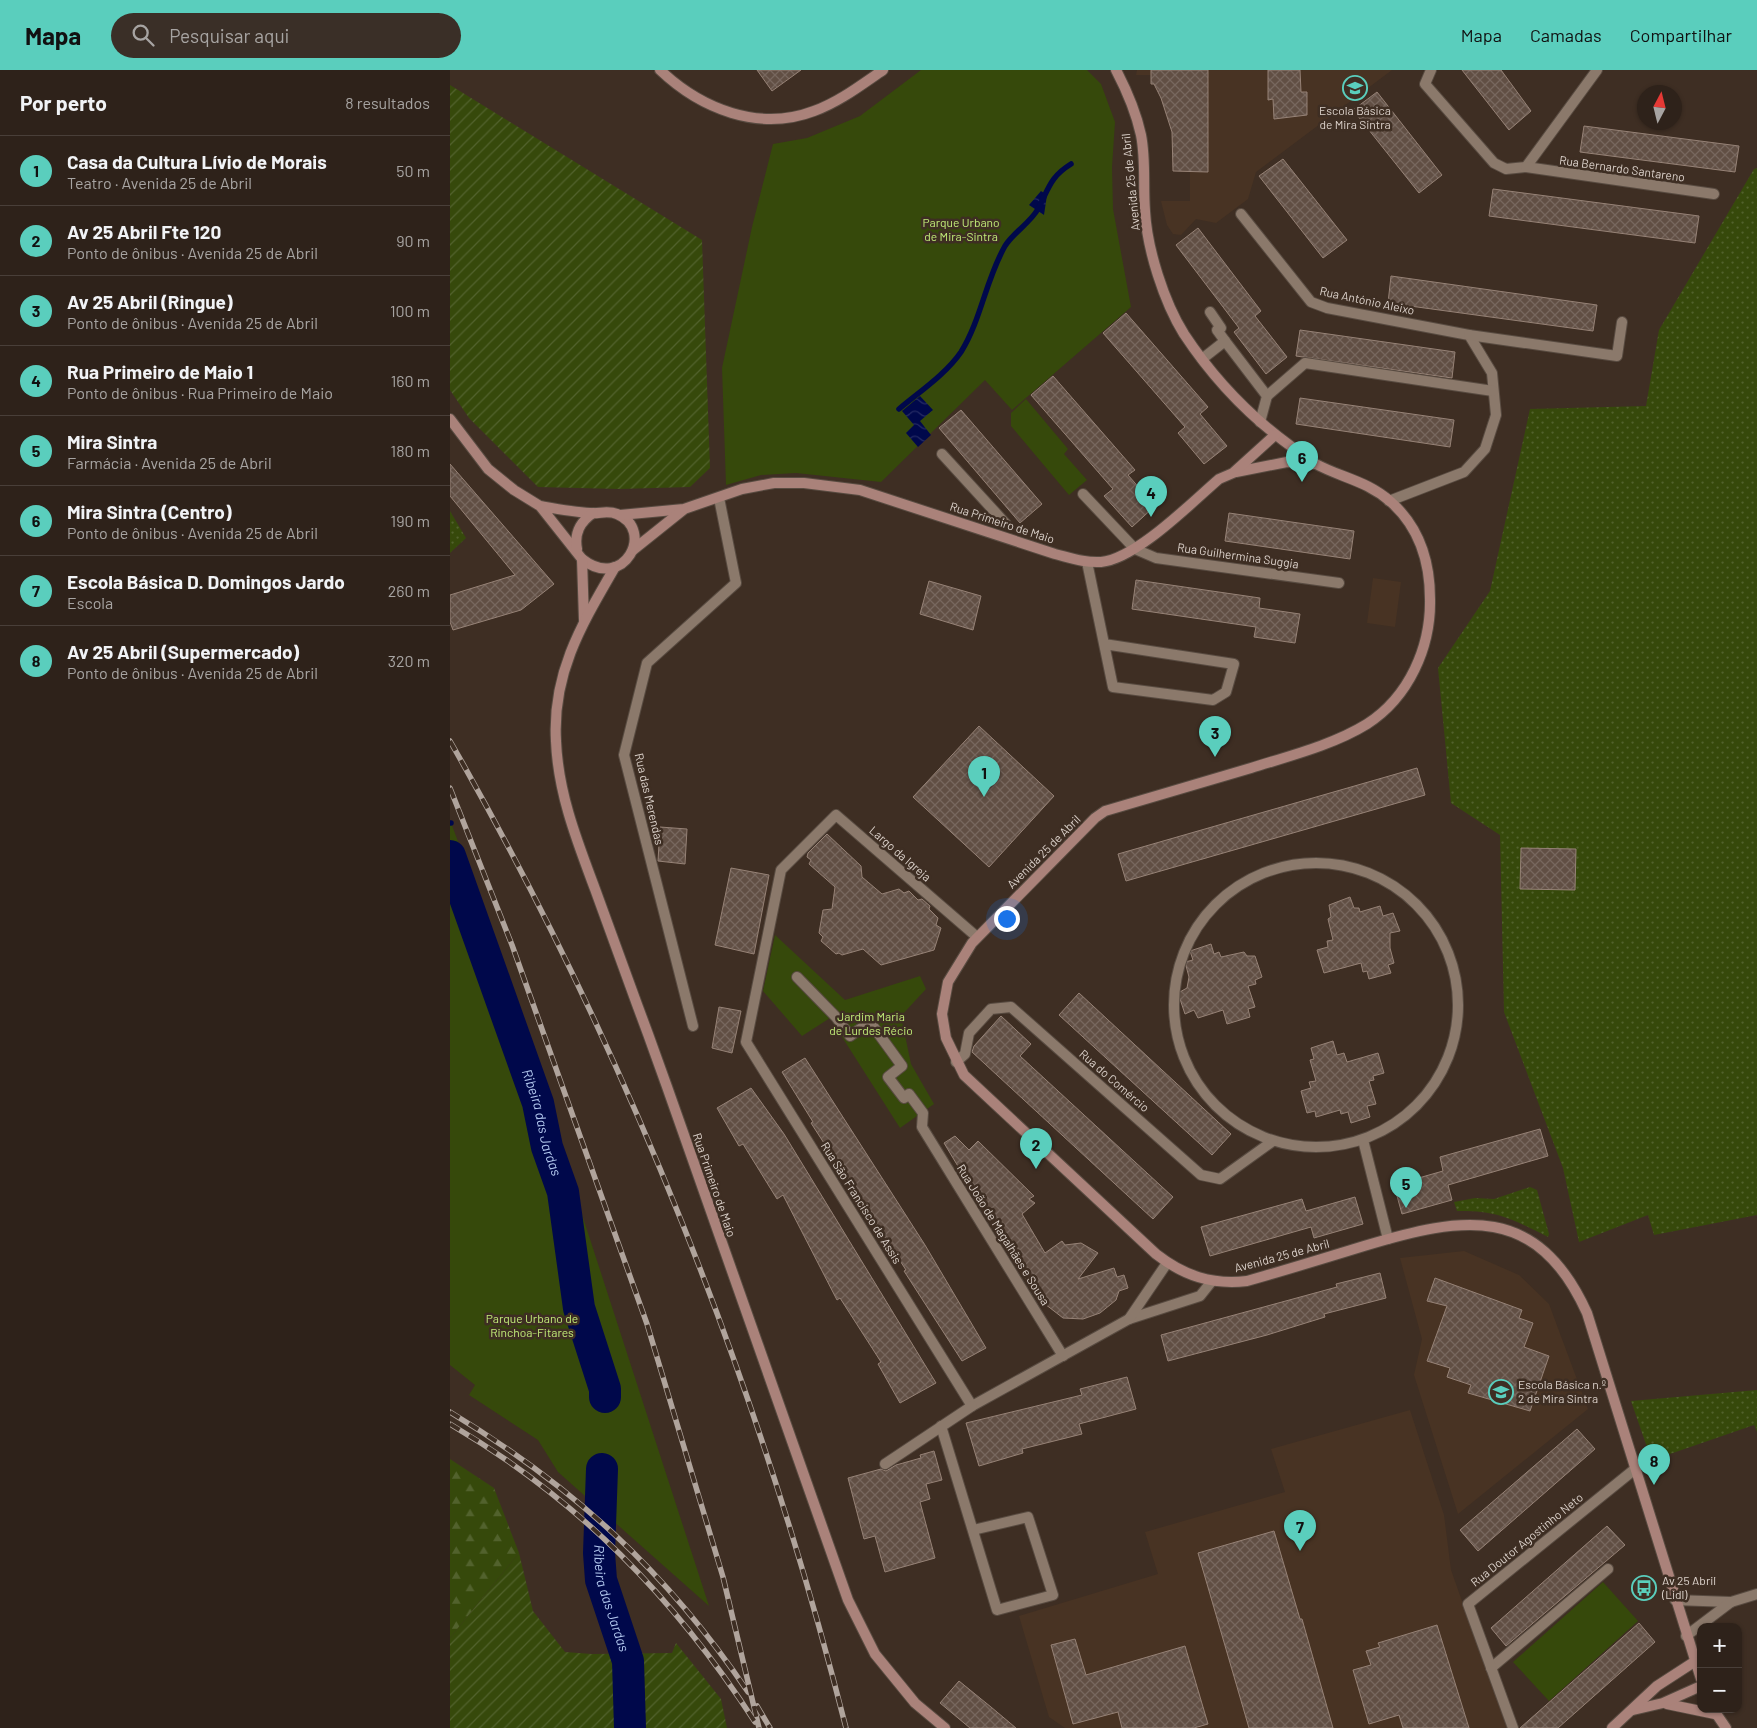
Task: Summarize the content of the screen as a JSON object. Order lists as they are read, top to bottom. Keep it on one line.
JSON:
{"streets":{"street":["Rua Bernardo Santareno","Avenida 25 de Abril","Rua António Aleixo","Rua Primeiro de Maio","Rua Guilhermina Suggia","Rua das Merendas","Largo da Igreja","Rua do Comércio","Rua São Francisco de Assis","Rua João de Magalhães e Sousa","Rua Doutor Agostinho Neto"]},"crossings":[["Avenida 25 de Abril","Rua Primeiro de Maio"],["Avenida 25 de Abril","Largo da Igreja"],["Avenida 25 de Abril","Rua do Comércio"],["Avenida 25 de Abril","Rua Doutor Agostinho Neto"],["Rua Primeiro de Maio","Rua Guilhermina Suggia"],["Rua Primeiro de Maio","Rua das Merendas"],["Largo da Igreja","Rua São Francisco de Assis"]],"water":["Ribeira das Jardas"],"parks":["Parque Urbano de Mira-Sintra","Jardim Maria de Lurdes Récio","Parque Urbano de Rinchoa-Fitares"],"places":{"school or university":["Escola Básica de Mira Sintra","Escola Básica n.º 2 de Mira Sintra"],"bus stop":["Av 25 Abril (Lidl)"]},"north":"top","page":{"header":"Mapa","search":"Pesquisar aqui","nav":["Mapa","Camadas","Compartilhar"],"heading":["Por perto","8 resultados"],"list":[{"mark":"1","name":"Casa da Cultura Lívio de Morais","note":"Teatro · Avenida 25 de Abril","value":"50 m"},{"mark":"2","name":"Av 25 Abril Fte 120","note":"Ponto de ônibus · Avenida 25 de Abril","value":"90 m"},{"mark":"3","name":"Av 25 Abril (Ringue)","note":"Ponto de ônibus · Avenida 25 de Abril","value":"100 m"},{"mark":"4","name":"Rua Primeiro de Maio 1","note":"Ponto de ônibus · Rua Primeiro de Maio","value":"160 m"},{"mark":"5","name":"Mira Sintra","note":"Farmácia · Avenida 25 de Abril","value":"180 m"},{"mark":"6","name":"Mira Sintra (Centro)","note":"Ponto de ônibus · Avenida 25 de Abril","value":"190 m"},{"mark":"7","name":"Escola Básica D. Domingos Jardo","note":"Escola","value":"260 m"},{"mark":"8","name":"Av 25 Abril (Supermercado)","note":"Ponto de ônibus · Avenida 25 de Abril","value":"320 m"}],"pins":["6","4","3","1","2","5","8","7"],"map_buttons":["+","−"]}}
